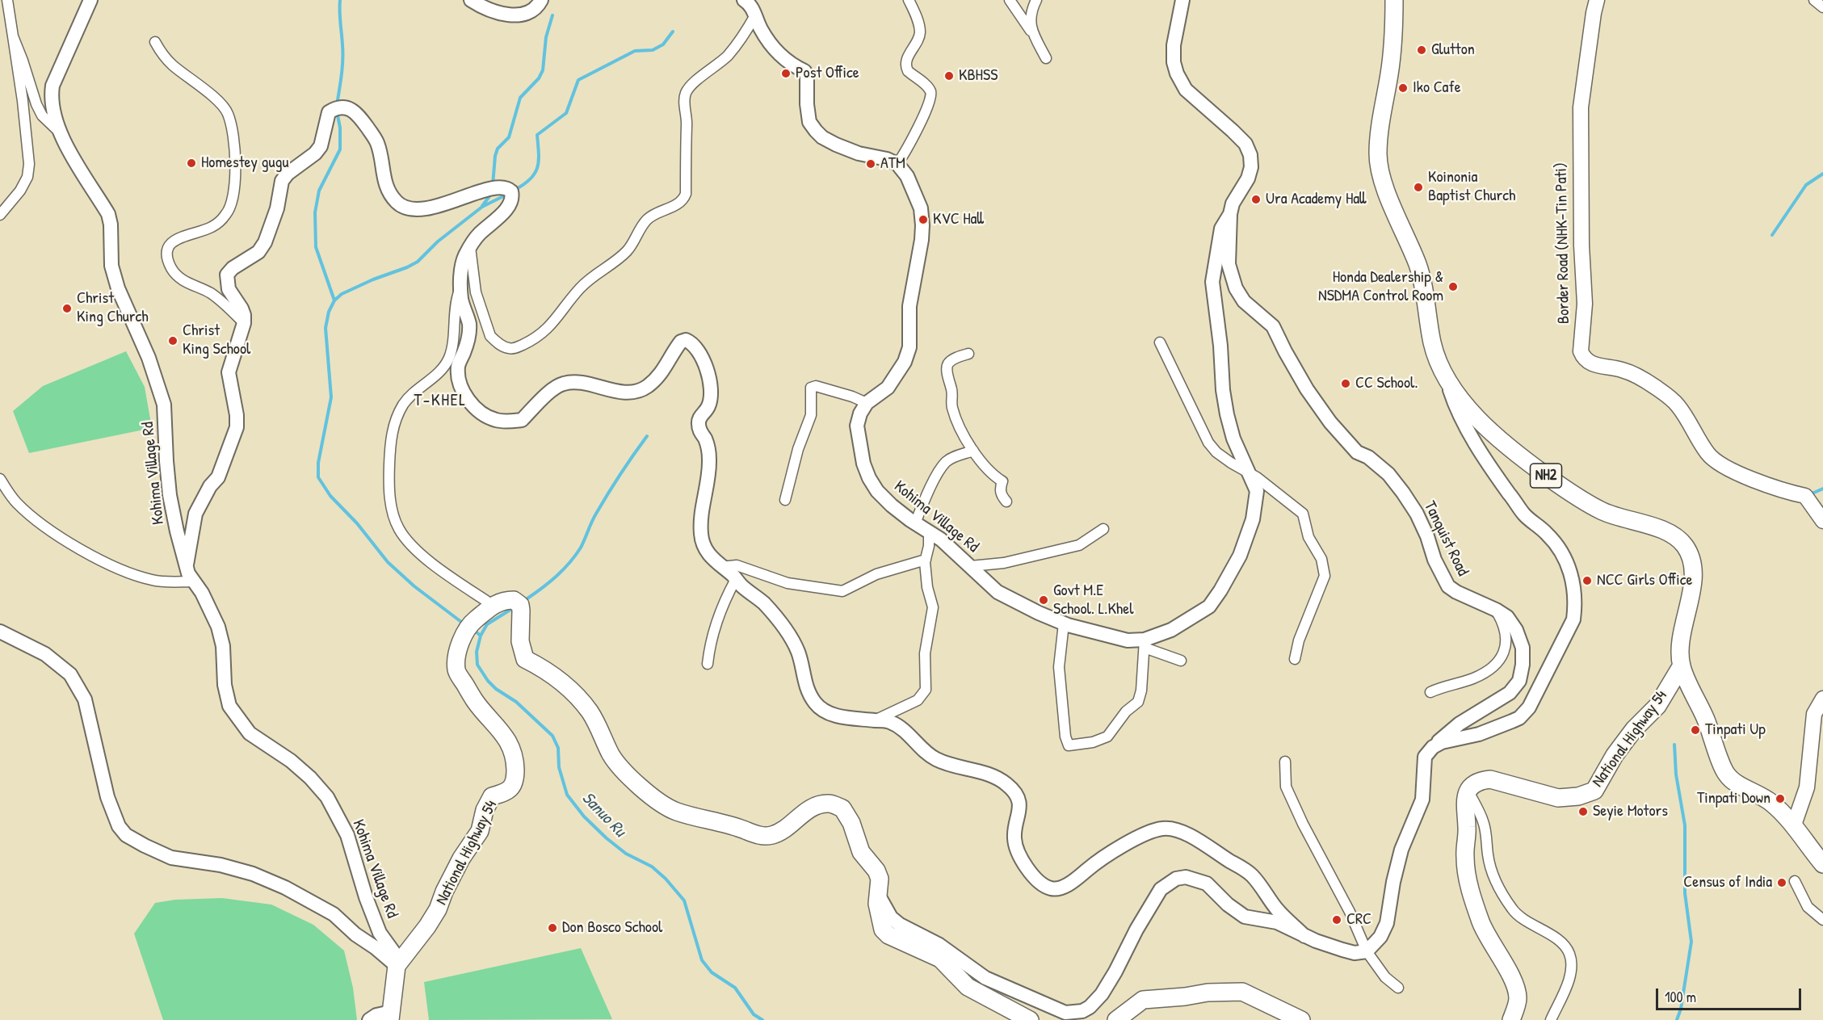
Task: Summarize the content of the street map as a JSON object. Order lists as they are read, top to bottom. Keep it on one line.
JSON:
{"streets":{"highway":["NH2","National Highway 54"],"main road":["Border Road (NHK-Tin Pati)"],"street":["Kohima Village Rd","Tanquist Road"]},"crossings":[["Kohima Village Rd","Tanquist Road"],["Kohima Village Rd","National Highway 54"],["NH2","National Highway 54"]],"districts":["T-KHEL"],"water":["Sanuo Ru"],"places":["Glutton","Post Office","KBHSS","Iko Cafe","Homestey gugu","ATM","Koinonia Baptist Church","Ura Academy Hall","KVC Hall","Honda Dealership & NSDMA Control Room","Christ King Church","Christ King School","CC School.","NCC Girls Office","Govt M.E School. L.Khel","Tinpati Up","Tinpati Down","Seyie Motors","Census of India","CRC","Don Bosco School"],"scale_bar":"100 m"}
